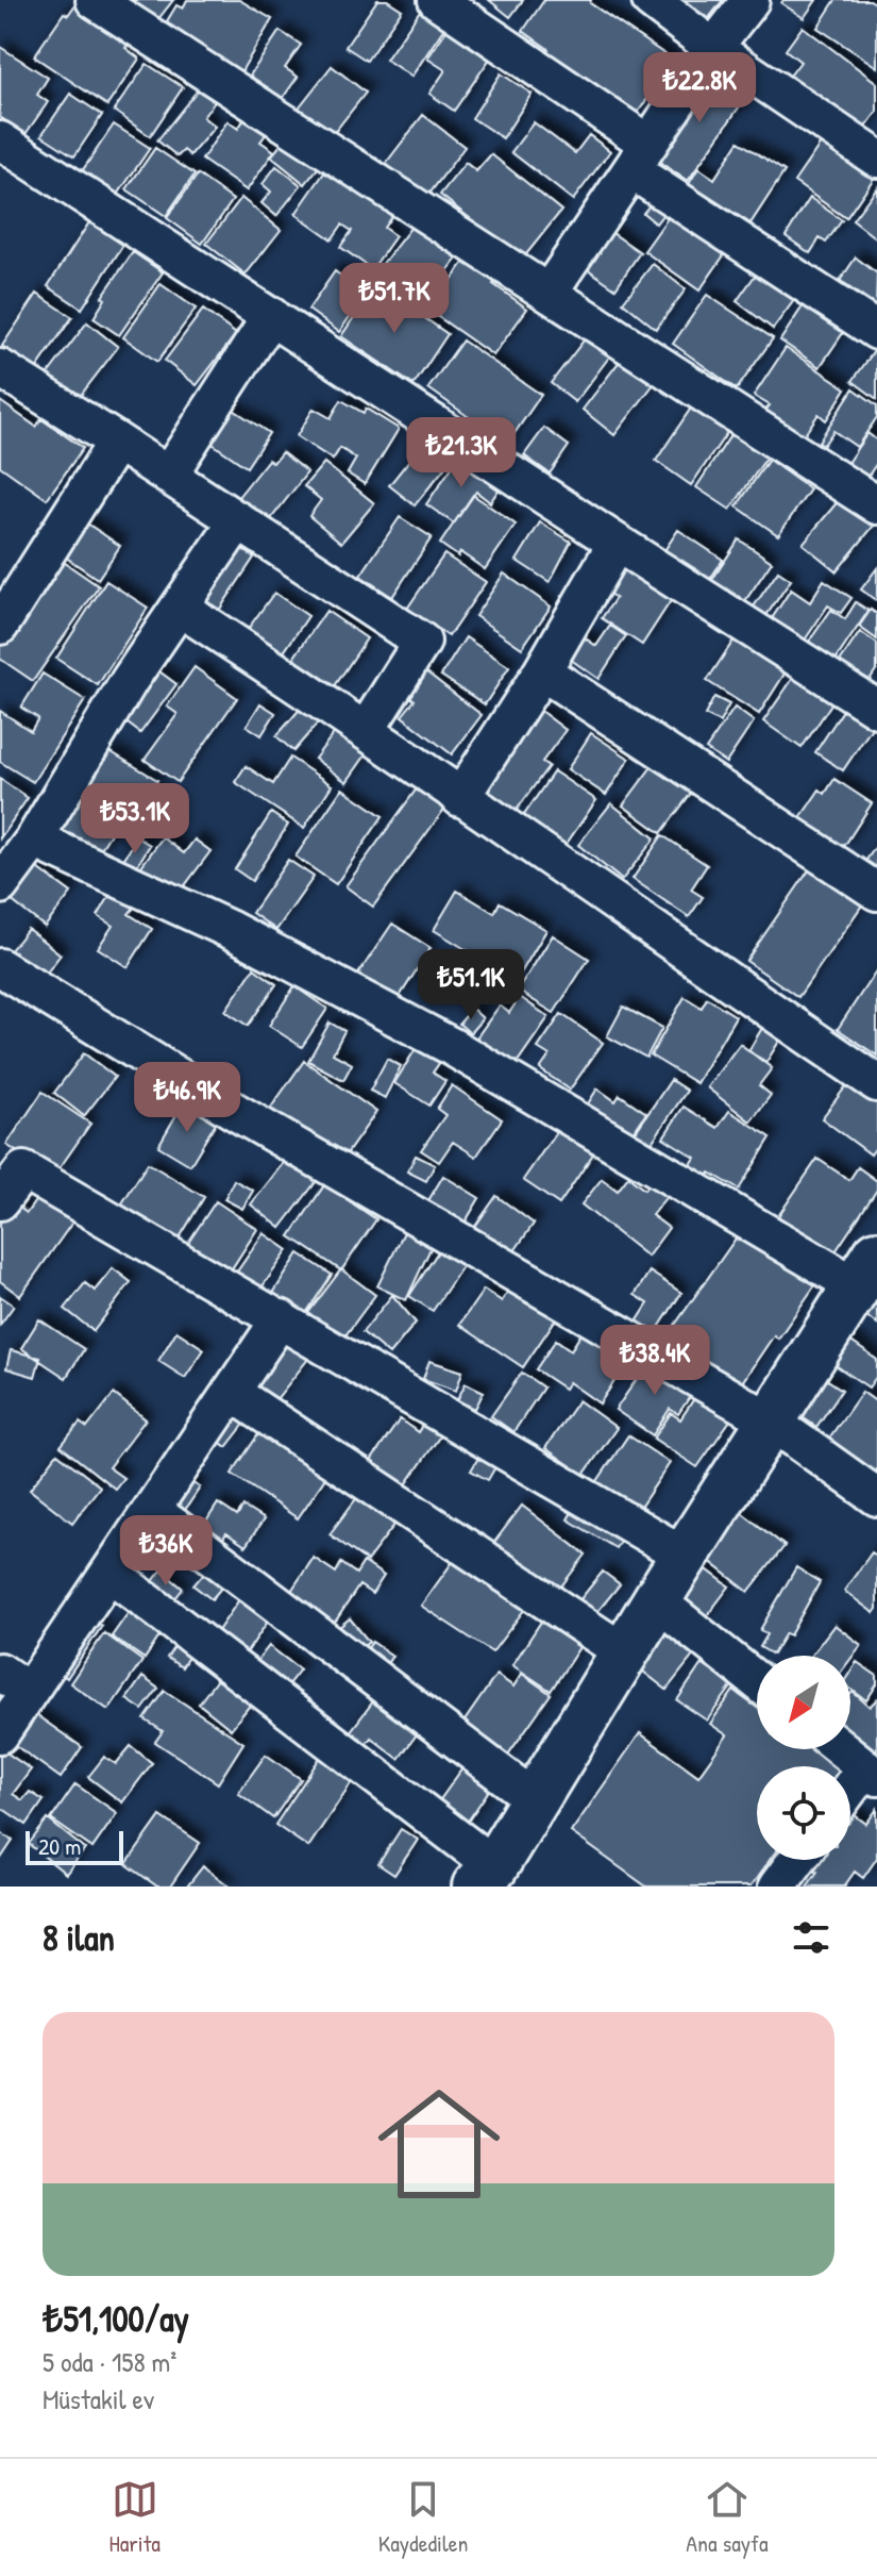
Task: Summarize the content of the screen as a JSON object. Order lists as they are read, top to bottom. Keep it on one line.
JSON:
{"scale_bar":"20 m","north":"bottom left","page":{"price":["₺22.8K","₺51.7K","₺21.3K","₺53.1K","₺51.1K","₺46.9K","₺38.4K","₺36K"],"scale":"20 m","heading":"8 ilan","list":[{"name":"₺51,100/ay","note":"5 oda · 158 m² · Müstakil ev"}],"tabs":["Harita","Kaydedilen","Ana sayfa"]}}
